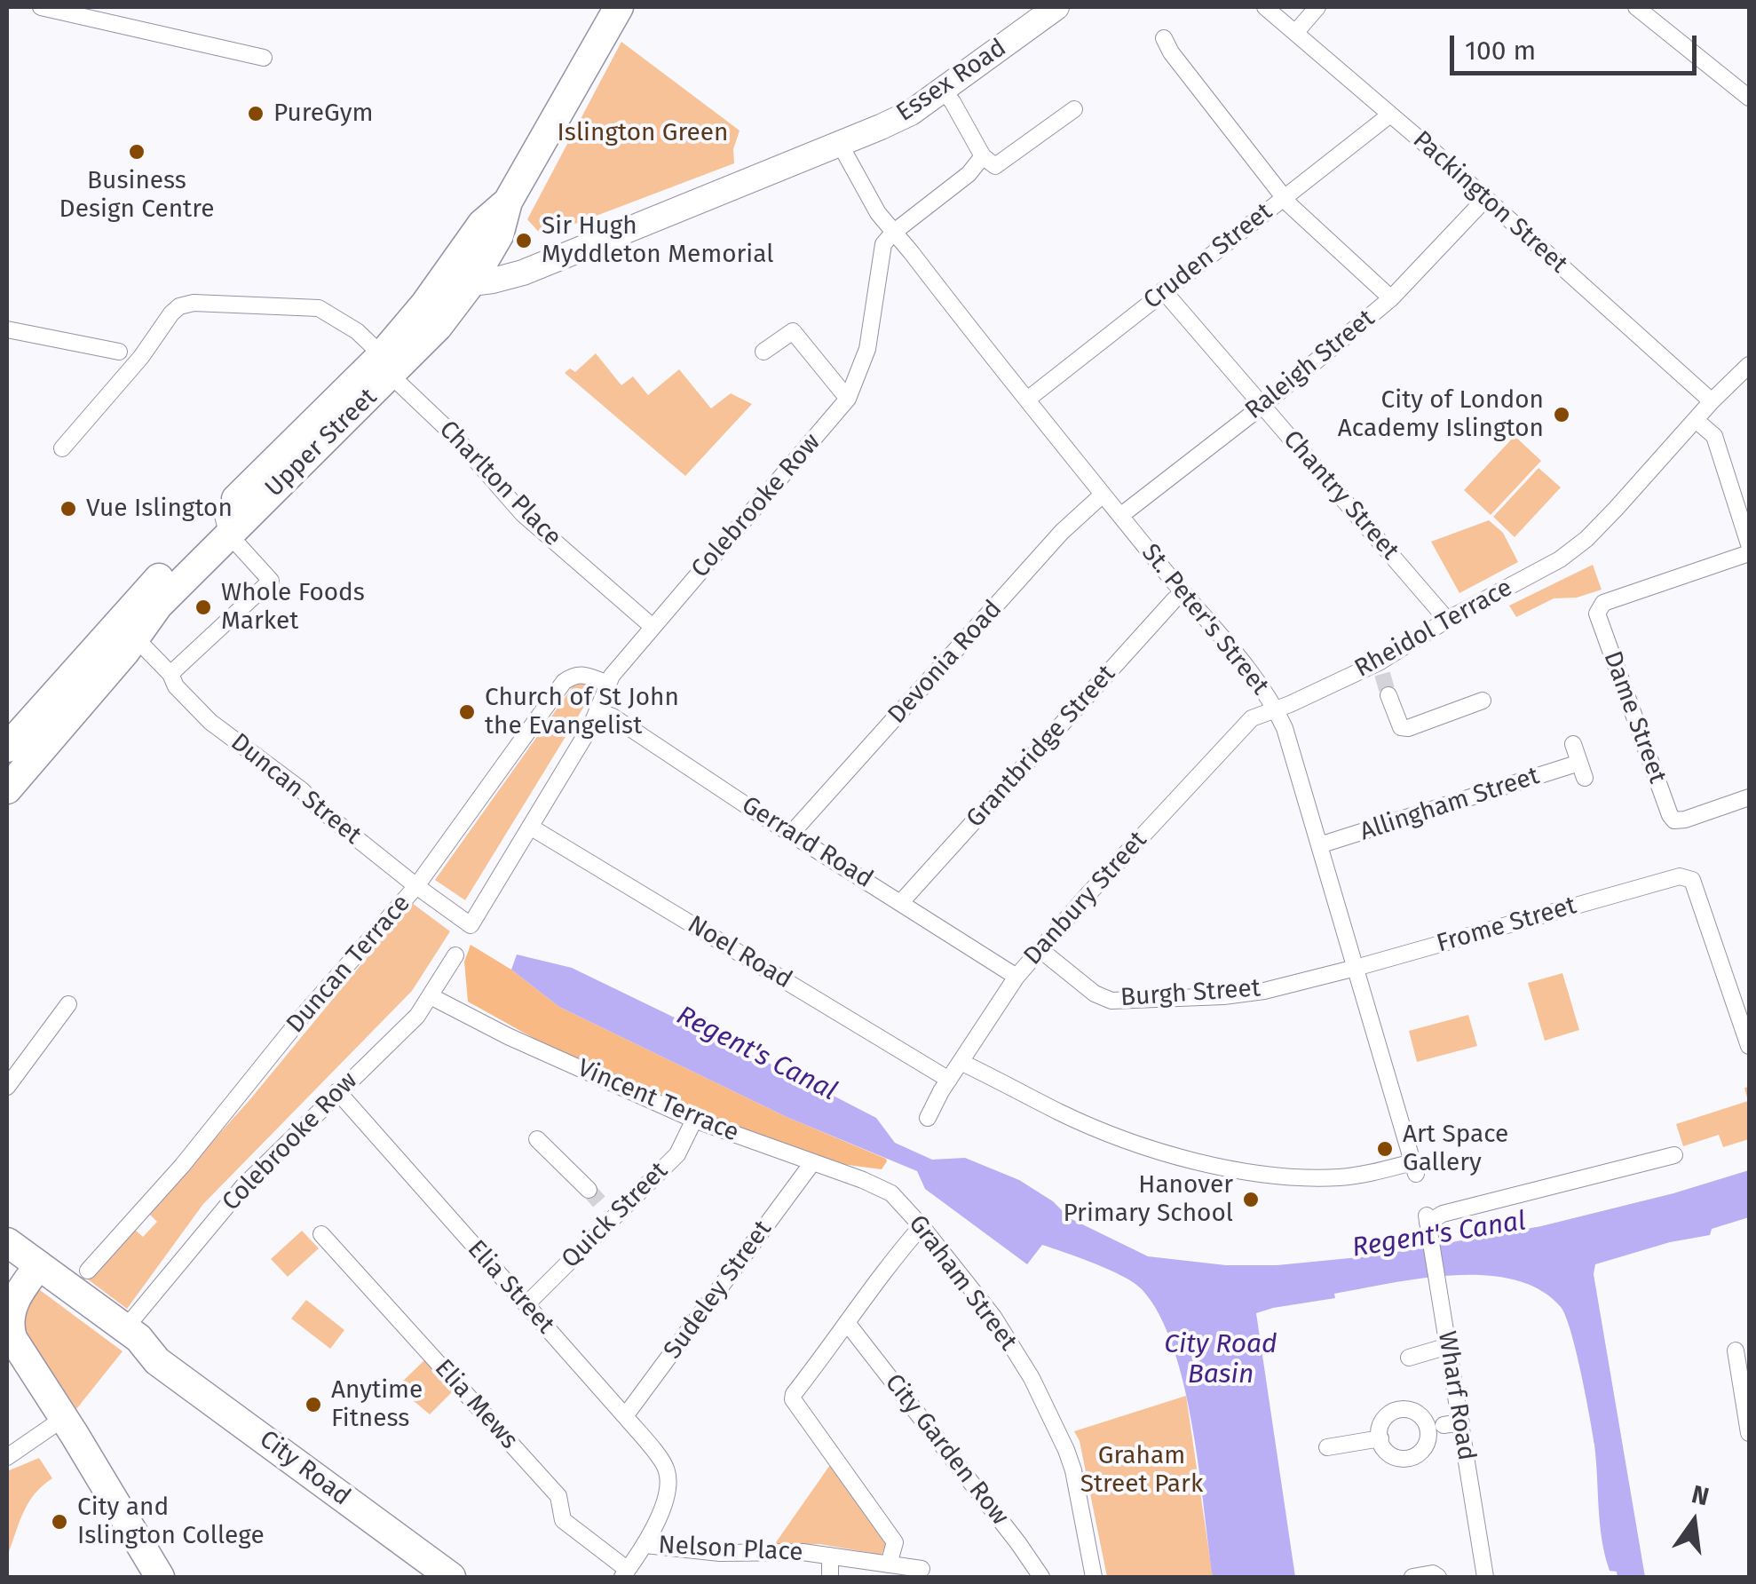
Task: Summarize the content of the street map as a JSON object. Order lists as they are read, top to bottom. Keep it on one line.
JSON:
{"streets":{"highway":["Upper Street","City Road"],"main road":["Essex Road"],"street":["Packington Street","Cruden Street","Raleigh Street","Charlton Place","Chantry Street","Colebrooke Row","St. Peter's Street","Rheidol Terrace","Devonia Road","Dame Street","Grantbridge Street","Duncan Street","Allingham Street","Gerrard Road","Danbury Street","Frome Street","Noel Road","Duncan Terrace","Burgh Street","Vincent Terrace","Quick Street","Graham Street","Elia Street","Sudeley Street","Wharf Road","Elia Mews","City Garden Row","Nelson Place"]},"crossings":[["Essex Road","St. Peter's Street"],["Packington Street","Cruden Street"],["Packington Street","Raleigh Street"],["Packington Street","Rheidol Terrace"],["Cruden Street","Chantry Street"],["Cruden Street","St. Peter's Street"],["Raleigh Street","Chantry Street"],["Raleigh Street","St. Peter's Street"],["Upper Street","Charlton Place"],["Upper Street","Duncan Street"],["Charlton Place","Colebrooke Row"],["Chantry Street","Rheidol Terrace"],["Colebrooke Row","St. Peter's Street"],["Colebrooke Row","Duncan Street"],["Colebrooke Row","Gerrard Road"],["Colebrooke Row","Noel Road"],["Colebrooke Row","Duncan Terrace"],["Colebrooke Row","Vincent Terrace"],["Colebrooke Row","Elia Street"],["Colebrooke Row","City Road"],["St. Peter's Street","Rheidol Terrace"],["St. Peter's Street","Devonia Road"],["St. Peter's Street","Grantbridge Street"],["St. Peter's Street","Allingham Street"],["St. Peter's Street","Danbury Street"],["St. Peter's Street","Frome Street"],["St. Peter's Street","Burgh Street"],["Rheidol Terrace","Danbury Street"],["Devonia Road","Gerrard Road"],["Grantbridge Street","Gerrard Road"],["Duncan Street","Duncan Terrace"],["Gerrard Road","Danbury Street"],["Danbury Street","Noel Road"],["Danbury Street","Burgh Street"],["Frome Street","Burgh Street"],["Vincent Terrace","Quick Street"],["Vincent Terrace","Graham Street"],["Vincent Terrace","Sudeley Street"],["Quick Street","Elia Street"],["Elia Street","Sudeley Street"],["Elia Street","Nelson Place"]],"water":["Regent's Canal","City Road Basin"],"parks":["Islington Green","Graham Street Park"],"places":["PureGym","Business Design Centre","Sir Hugh Myddleton Memorial","City of London Academy Islington","Vue Islington","Whole Foods Market","Church of St John the Evangelist","Art Space Gallery","Hanover Primary School","Anytime Fitness","City and Islington College"],"scale_bar":"100 m","north":"top"}
